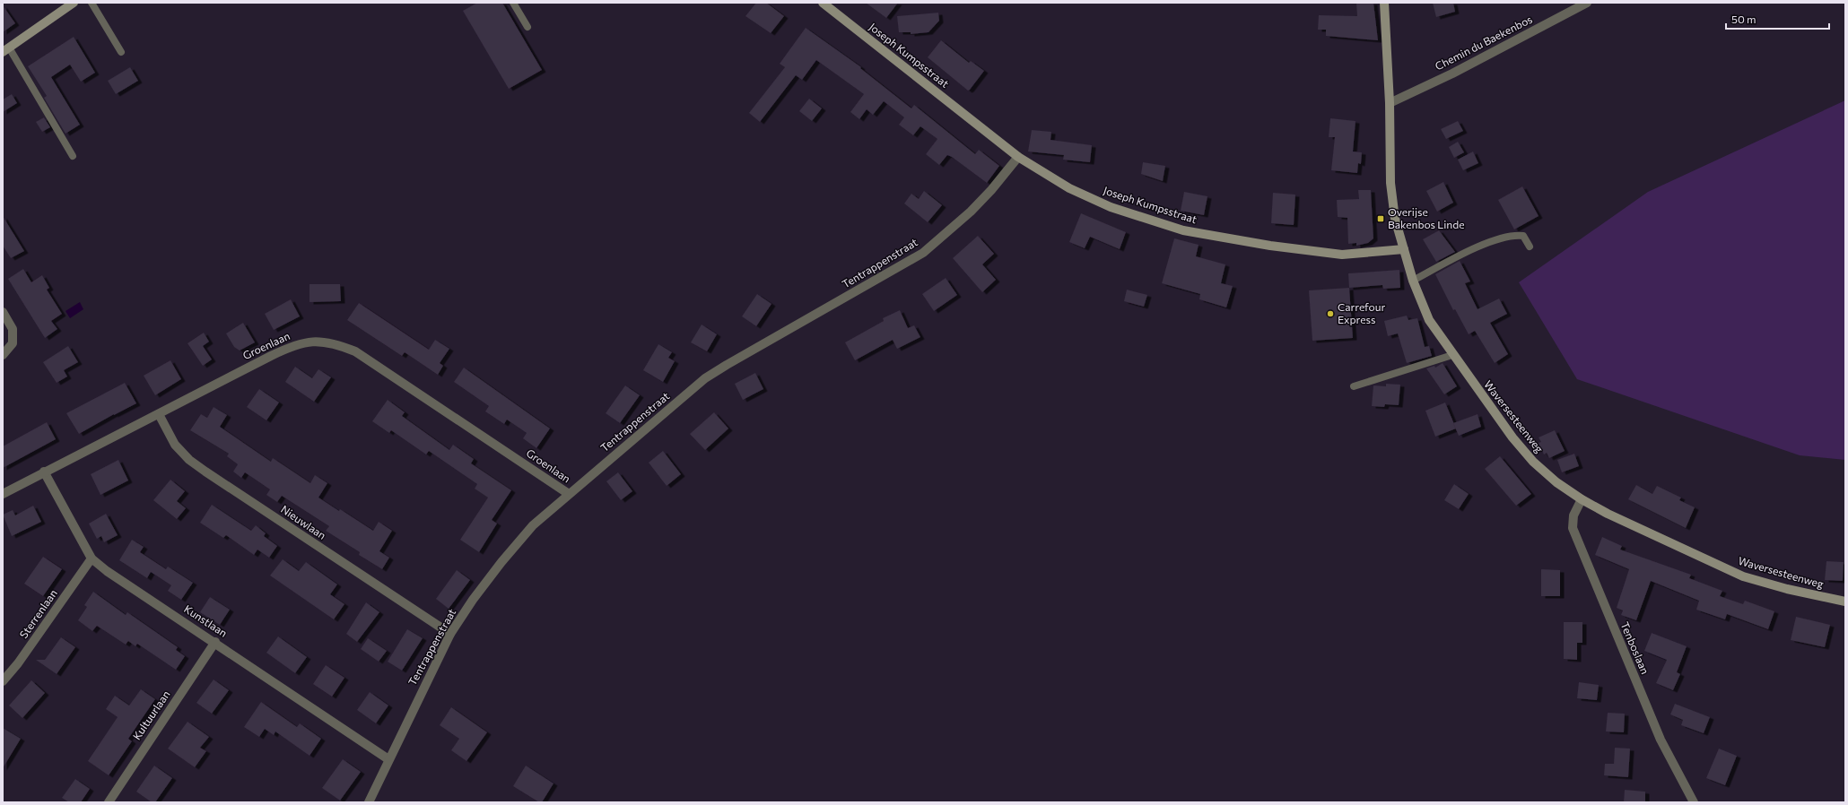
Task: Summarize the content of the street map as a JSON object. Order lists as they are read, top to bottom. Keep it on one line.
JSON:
{"streets":{"street":["Chemin du Baekenbos","Joseph Kumpsstraat","Tentrappenstraat","Groenlaan","Waversesteenweg","Nieuwlaan","Sterrenlaan","Kunstlaan","Tenboslaan","Kultuurlaan"]},"crossings":[["Chemin du Baekenbos","Waversesteenweg"],["Joseph Kumpsstraat","Tentrappenstraat"],["Joseph Kumpsstraat","Waversesteenweg"],["Tentrappenstraat","Groenlaan"],["Tentrappenstraat","Nieuwlaan"],["Tentrappenstraat","Kunstlaan"],["Groenlaan","Nieuwlaan"],["Groenlaan","Kunstlaan"],["Waversesteenweg","Tenboslaan"],["Sterrenlaan","Kunstlaan"],["Kunstlaan","Kultuurlaan"]],"places":{"transit":["Overijse Bakenbos Linde"],"other":["Carrefour Express"]},"scale_bar":"50 m"}
